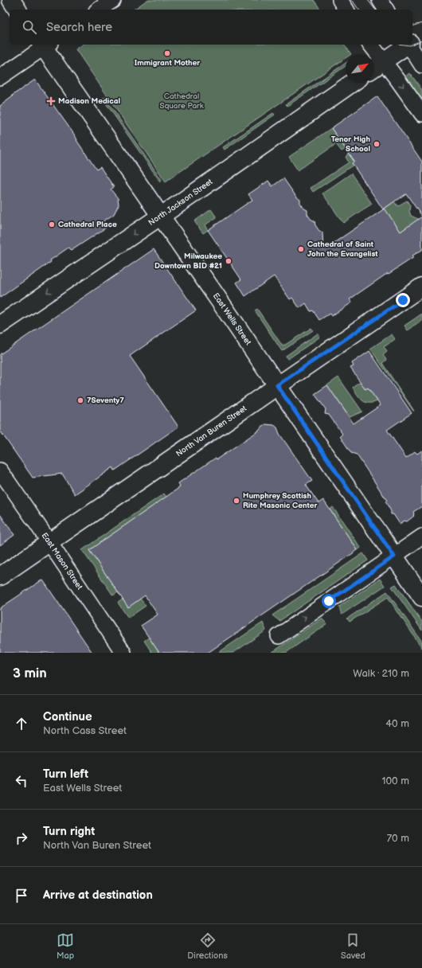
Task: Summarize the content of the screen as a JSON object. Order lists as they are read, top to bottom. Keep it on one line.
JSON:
{"streets":{"main road":["North Jackson Street","East Wells Street","North Van Buren Street"],"street":["East Mason Street"]},"crossings":[["North Jackson Street","East Wells Street"],["East Wells Street","North Van Buren Street"],["North Van Buren Street","East Mason Street"]],"one_way":["North Jackson Street"],"parks":["Cathedral Square Park"],"places":{"other":["Immigrant Mother","Tenor High School","Cathedral Place","Cathedral of Saint John the Evangelist","Milwaukee Downtown BID #21","7Seventy7","Humphrey Scottish Rite Masonic Center"],"health":["Madison Medical"]},"north":"top right","page":{"search":"Search here","heading":["3 min","Walk · 210 m"],"list":[["Continue","North Cass Street","40 m"],["Turn left","East Wells Street","100 m"],["Turn right","North Van Buren Street","70 m"],"Arrive at destination"],"nav":["Map","Directions","Saved"]}}
